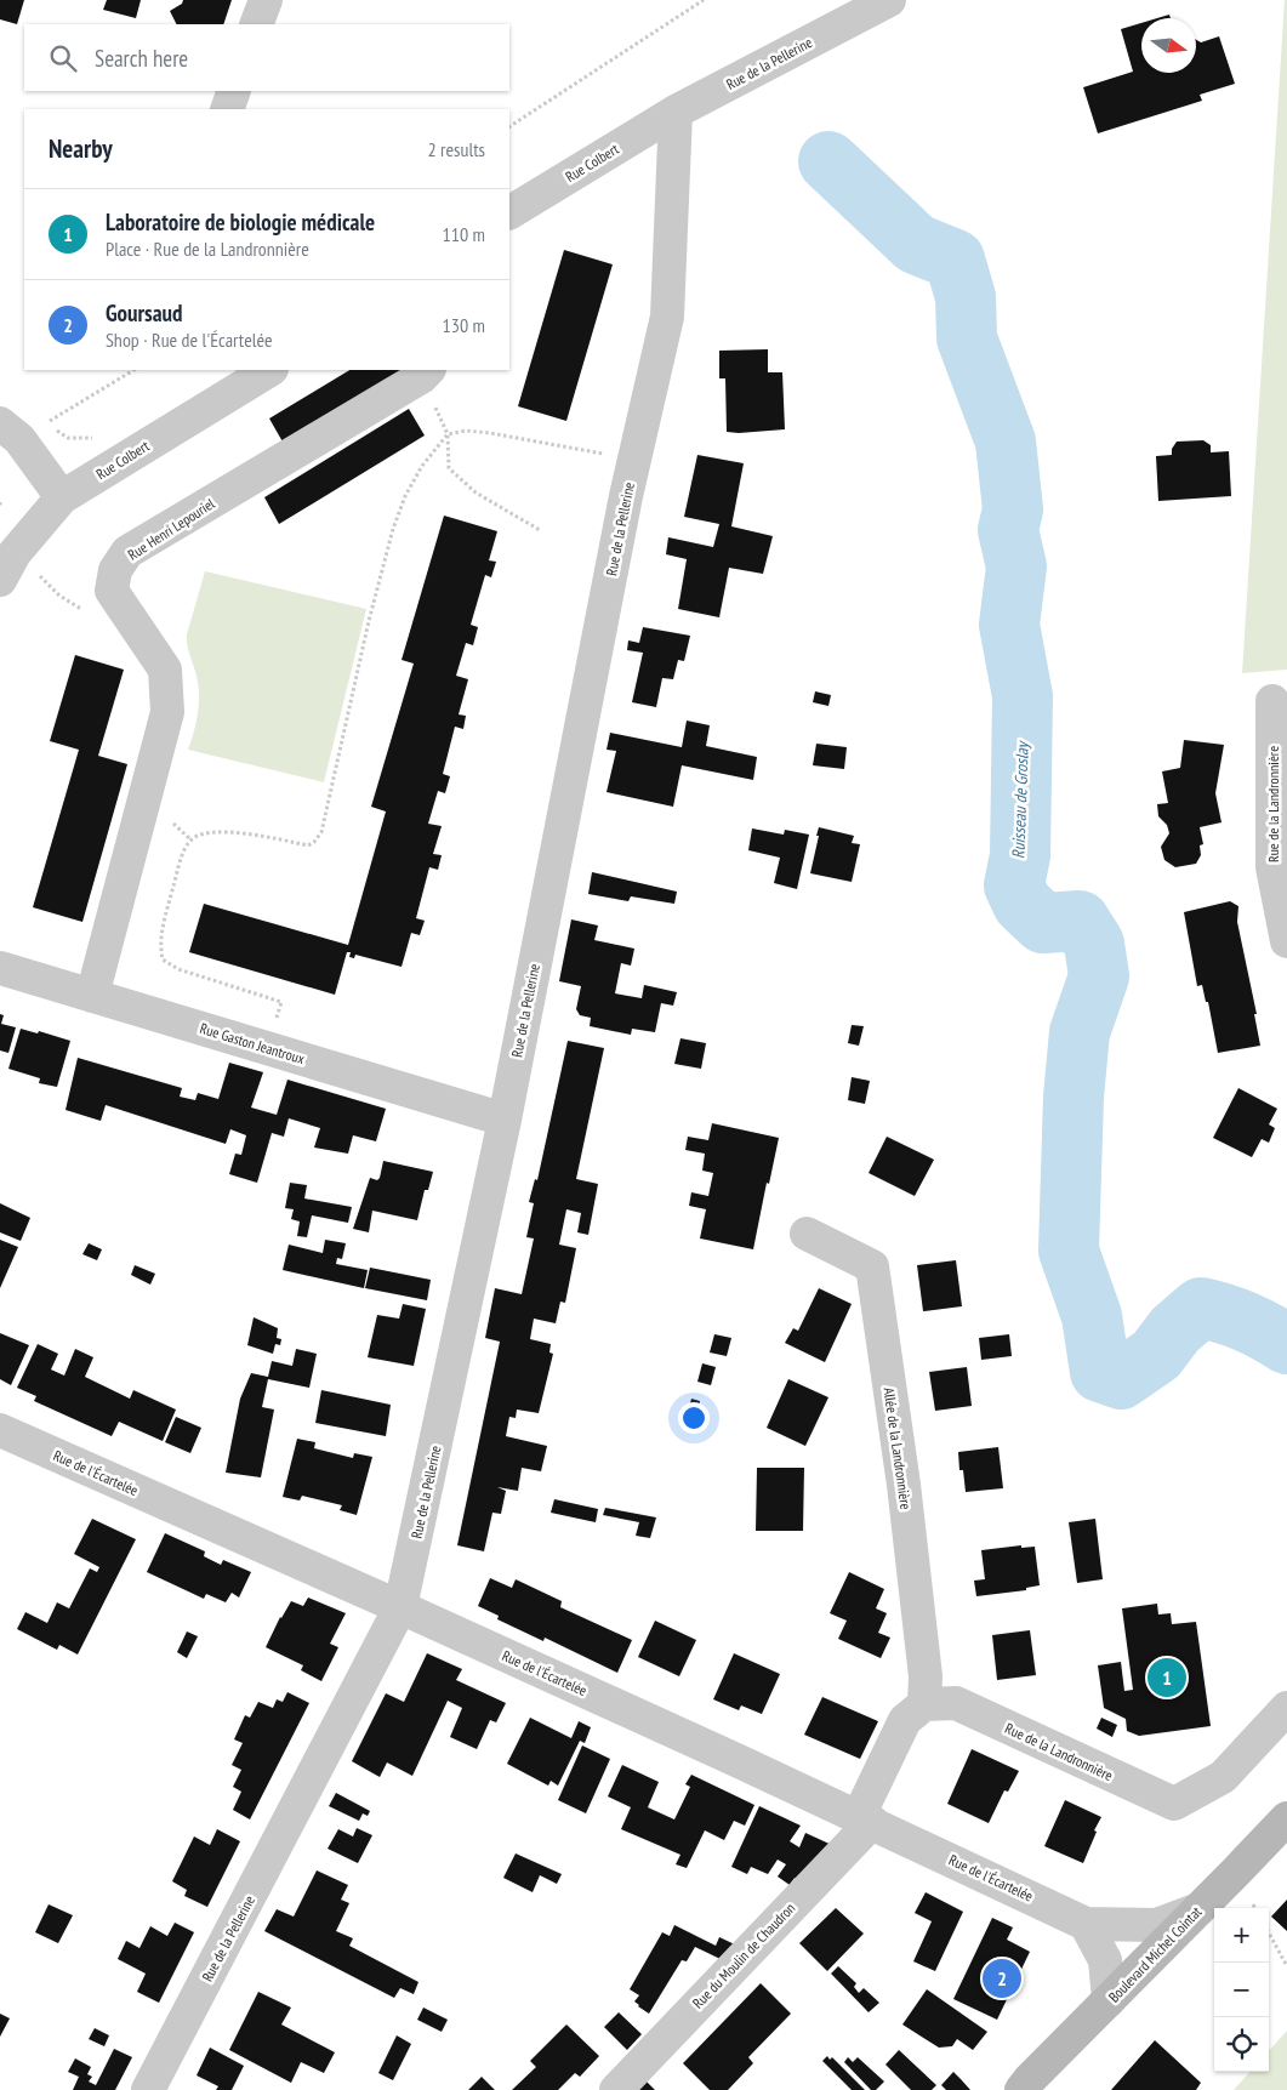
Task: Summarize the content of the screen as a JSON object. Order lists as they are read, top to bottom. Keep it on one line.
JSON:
{"streets":{"main road":["Boulevard Michel Cointat"],"street":["Rue de la Pellerine","Rue Colbert","Rue Henri Lepouriel","Rue de la Landronnière","Rue Gaston Jeantroux","Allée de la Landronnière","Rue de l'Écartelée","Rue du Moulin de Chaudron"]},"crossings":[["Rue de la Pellerine","Rue Colbert"],["Rue de la Pellerine","Rue Gaston Jeantroux"],["Rue de la Pellerine","Rue de l'Écartelée"],["Rue Henri Lepouriel","Rue Gaston Jeantroux"],["Rue de la Landronnière","Allée de la Landronnière"],["Rue de l'Écartelée","Boulevard Michel Cointat"],["Rue de l'Écartelée","Rue du Moulin de Chaudron"]],"water":["Ruisseau de Groslay"],"north":"right","page":{"search":"Search here","heading":["Nearby","2 results"],"list":[{"mark":"1","name":"Laboratoire de biologie médicale","note":"Place · Rue de la Landronnière","value":"110 m"},{"mark":"2","name":"Goursaud","note":"Shop · Rue de l'Écartelée","value":"130 m"}],"pins":["1","2"],"map_buttons":["+","−"]}}
